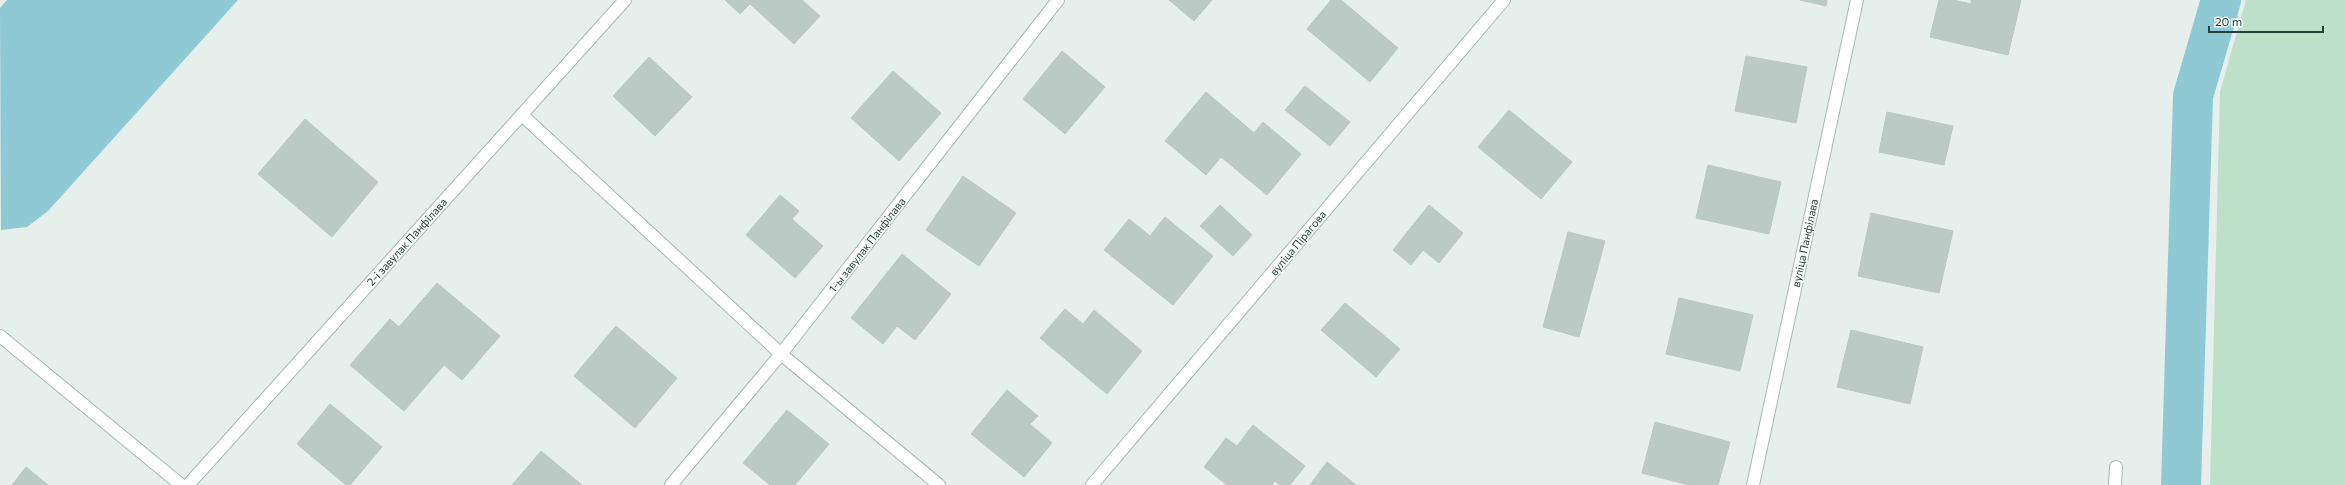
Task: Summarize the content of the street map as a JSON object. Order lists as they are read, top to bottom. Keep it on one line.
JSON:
{"streets":{"street":["2-і завулак Панфілава","вуліца Пірагова","вуліца Панфілава","1-ы завулак Панфілава"]},"scale_bar":"20 m"}
